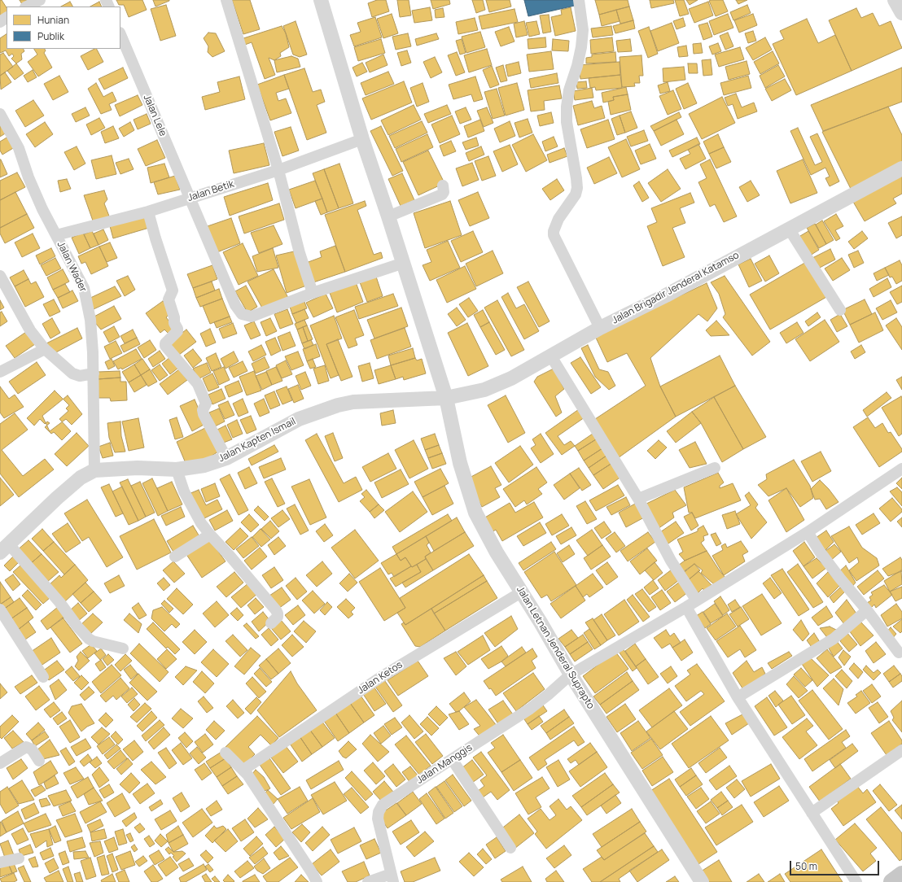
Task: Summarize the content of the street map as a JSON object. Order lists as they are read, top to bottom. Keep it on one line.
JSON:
{"streets":{"street":["Jalan Lele","Jalan Betik","Jalan Wader","Jalan Brigadir Jenderal Katamso","Jalan Kapten Ismail","Jalan Letnan Jenderal Suprapto","Jalan Ketos","Jalan Manggis"]},"crossings":[["Jalan Lele","Jalan Betik"],["Jalan Betik","Jalan Wader"],["Jalan Betik","Jalan Letnan Jenderal Suprapto"],["Jalan Wader","Jalan Kapten Ismail"],["Jalan Brigadir Jenderal Katamso","Jalan Kapten Ismail"],["Jalan Brigadir Jenderal Katamso","Jalan Letnan Jenderal Suprapto"],["Jalan Kapten Ismail","Jalan Letnan Jenderal Suprapto"],["Jalan Letnan Jenderal Suprapto","Jalan Ketos"],["Jalan Letnan Jenderal Suprapto","Jalan Manggis"]],"legend":["Hunian","Publik"],"scale_bar":"50 m"}
